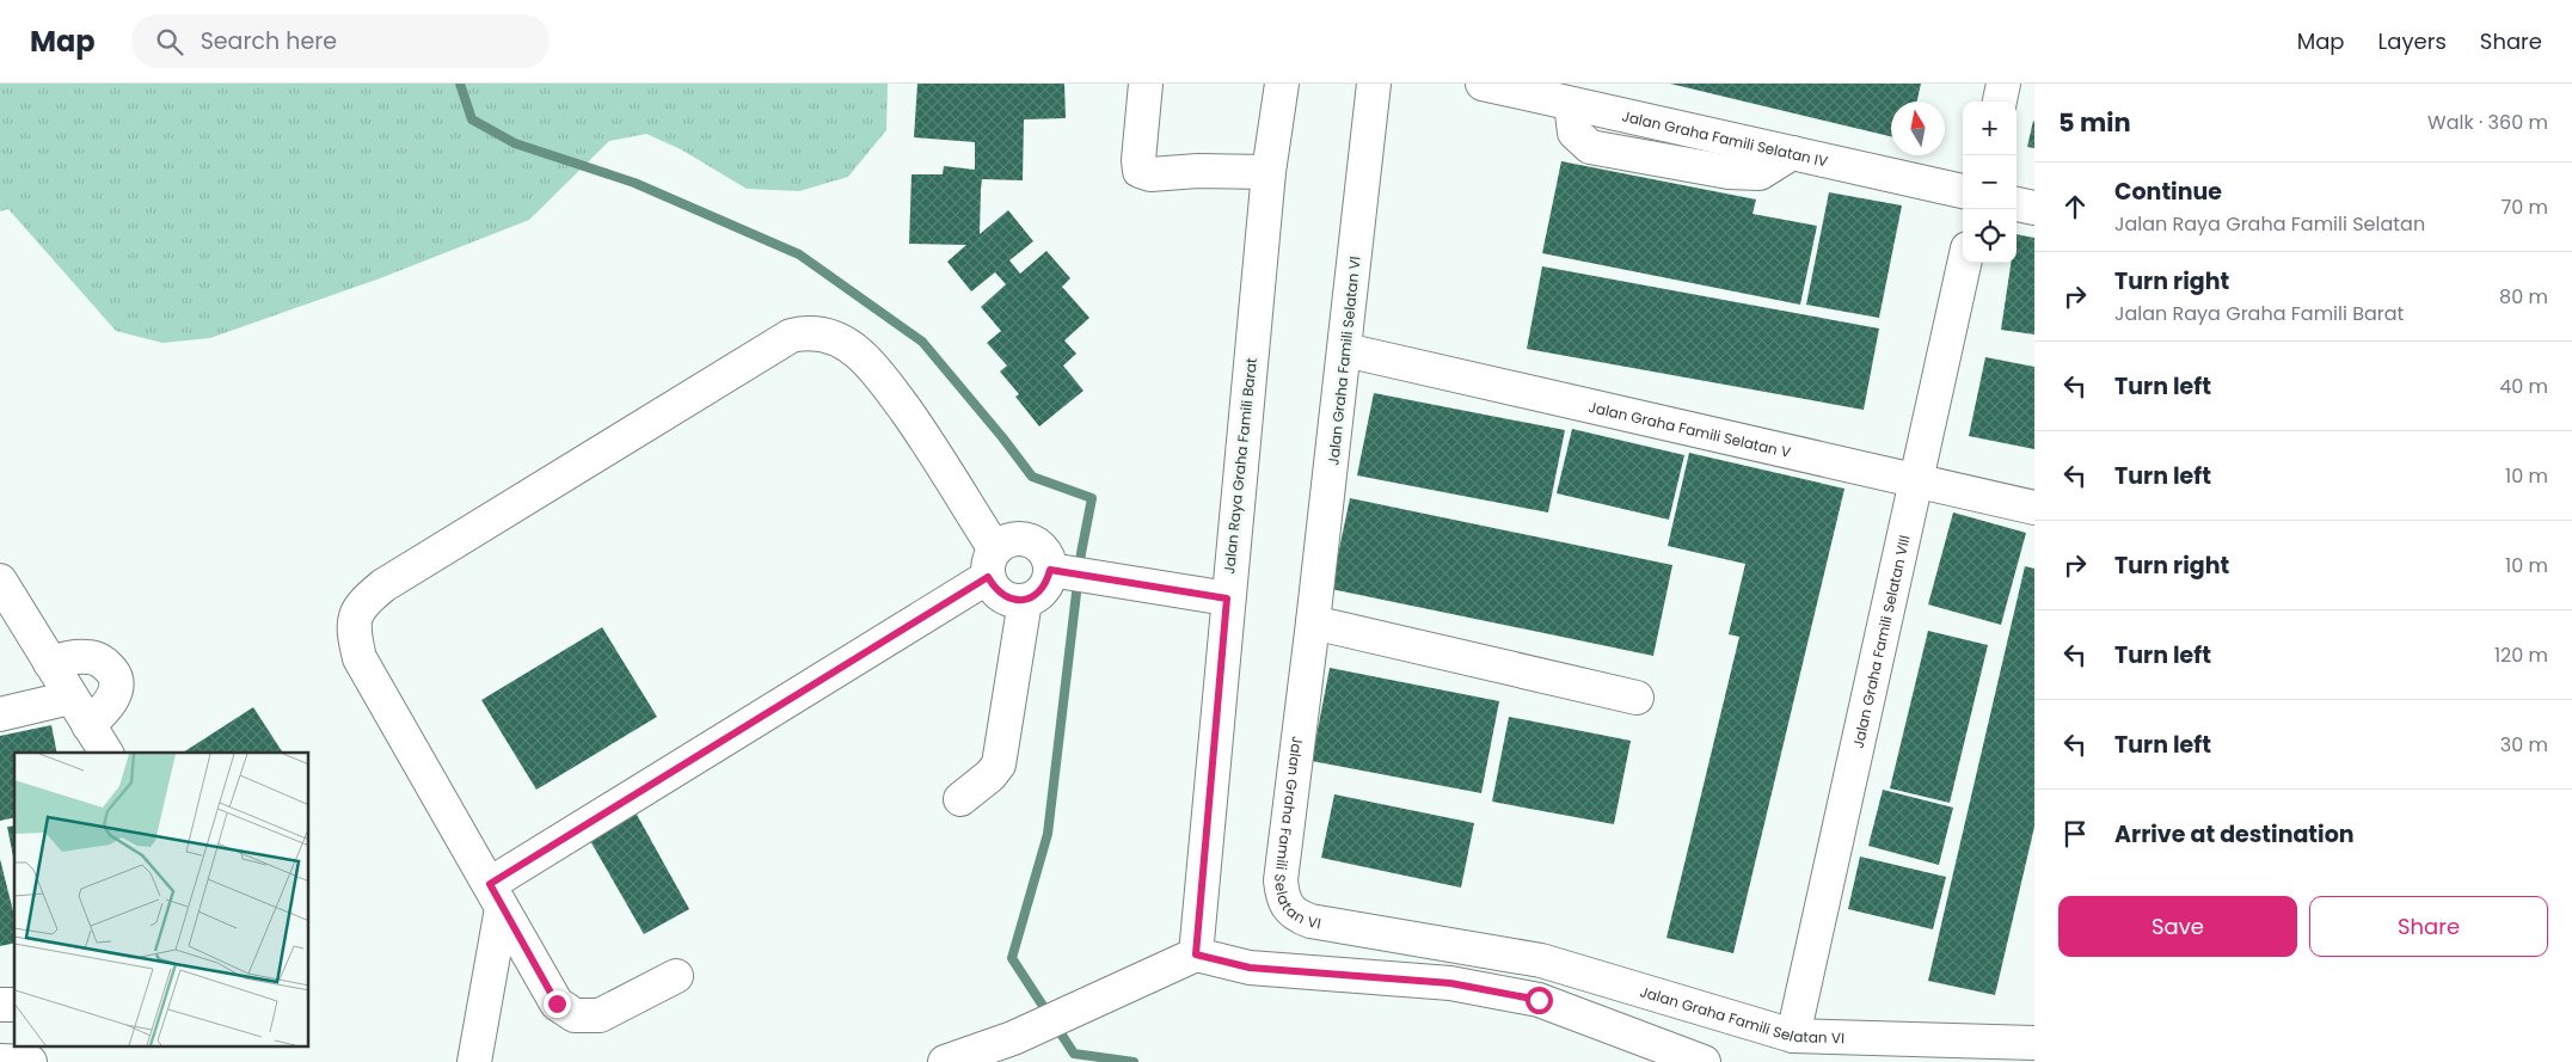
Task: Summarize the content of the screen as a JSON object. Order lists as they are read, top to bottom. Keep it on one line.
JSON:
{"streets":{"street":["Jalan Graha Famili Selatan IV","Jalan Graha Famili Selatan VI","Jalan Graha Famili Selatan V","Jalan Raya Graha Famili Barat","Jalan Graha Famili Selatan VIII"]},"crossings":[["Jalan Graha Famili Selatan VI","Jalan Graha Famili Selatan V"],["Jalan Graha Famili Selatan VI","Jalan Graha Famili Selatan VIII"],["Jalan Graha Famili Selatan V","Jalan Graha Famili Selatan VIII"]],"north":"top","page":{"header":"Map","search":"Search here","nav":["Map","Layers","Share"],"heading":["5 min","Walk · 360 m"],"map_buttons":["+","−"],"list":[["Continue","Jalan Raya Graha Famili Selatan","70 m"],["Turn right","Jalan Raya Graha Famili Barat","80 m"],["Turn left","40 m"],["Turn left","10 m"],["Turn right","10 m"],["Turn left","120 m"],["Turn left","30 m"],"Arrive at destination"],"buttons":["Save","Share"]}}
